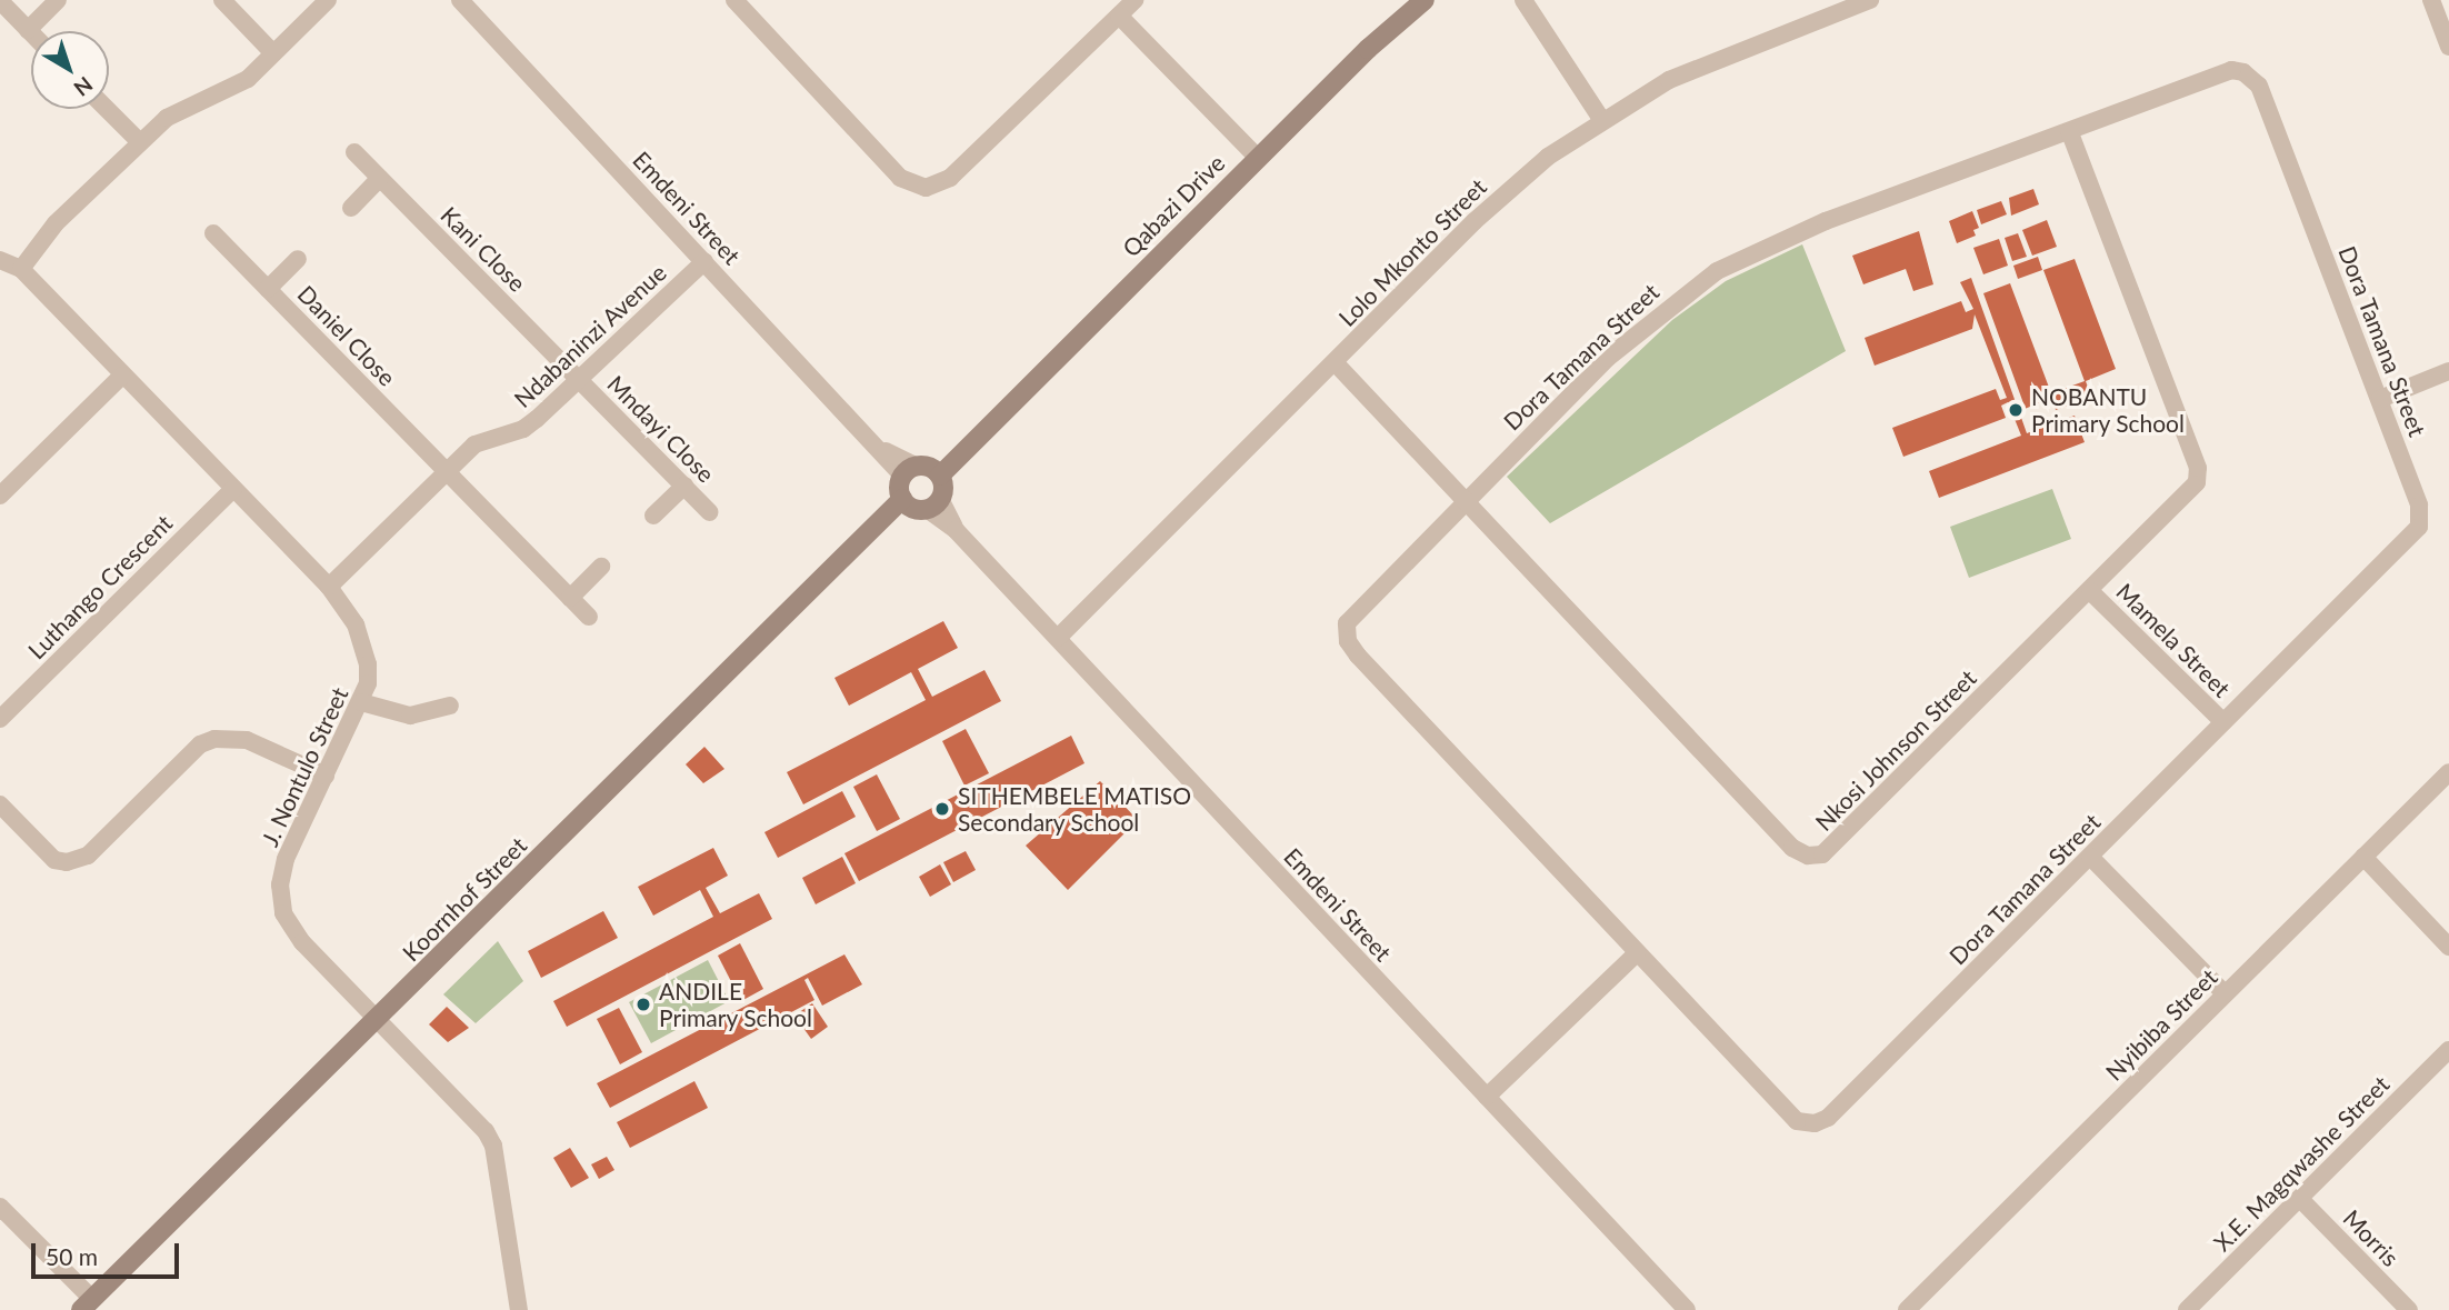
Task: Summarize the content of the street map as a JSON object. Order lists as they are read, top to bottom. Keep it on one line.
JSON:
{"streets":{"street":["Qabazi Drive","Emdeni Street","Kani Close","Lolo Mkonto Street","Daniel Close","Ndabaninzi Avenue","Dora Tamana Street","Mndayi Close","Luthango Crescent","Mamela Street","Nkosi Johnson Street","J. Nontulo Street","Koornhof Street","Nyibiba Street","X.E. Magqwashe Street","Morris"]},"crossings":[["Qabazi Drive","Emdeni Street"],["Emdeni Street","Lolo Mkonto Street"],["Emdeni Street","Ndabaninzi Avenue"],["Emdeni Street","Koornhof Street"],["Kani Close","Ndabaninzi Avenue"],["Kani Close","Mndayi Close"],["Lolo Mkonto Street","Nkosi Johnson Street"],["Daniel Close","Ndabaninzi Avenue"],["Ndabaninzi Avenue","Mndayi Close"],["Ndabaninzi Avenue","J. Nontulo Street"],["Dora Tamana Street","Mamela Street"],["Dora Tamana Street","Nkosi Johnson Street"],["Luthango Crescent","J. Nontulo Street"],["Mamela Street","Nkosi Johnson Street"],["J. Nontulo Street","Koornhof Street"],["X.E. Magqwashe Street","Morris"]],"places":["NOBANTU Primary School","SITHEMBELE MATISO Secondary School","ANDILE Primary School"],"scale_bar":"50 m","north":"bottom right"}
